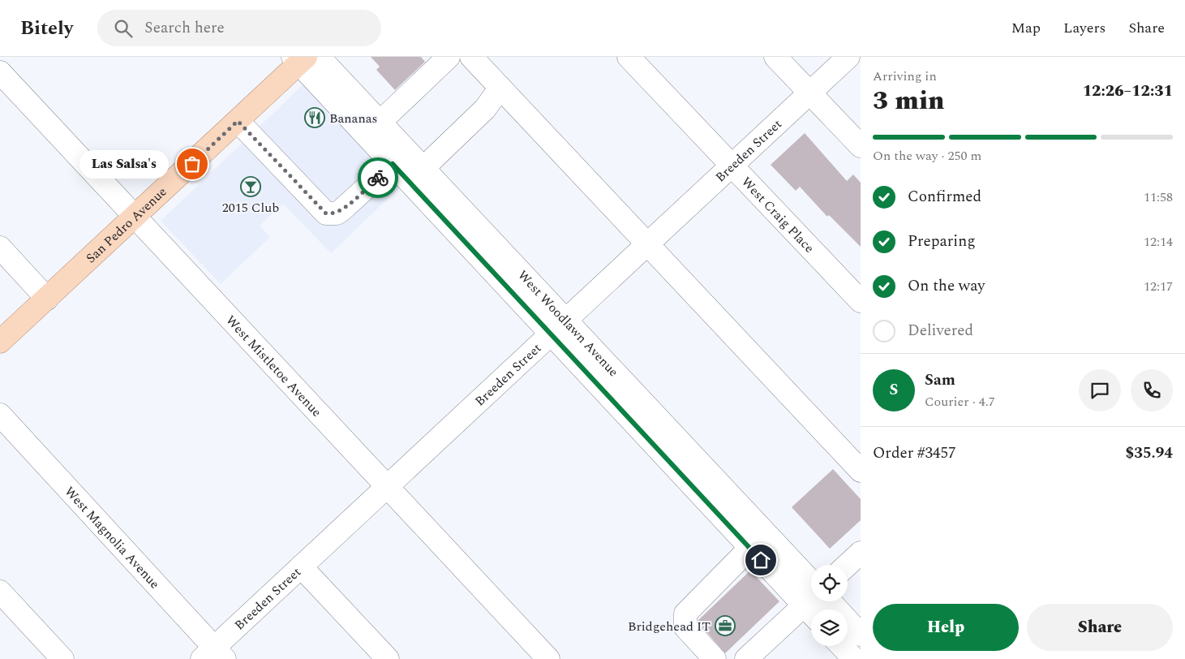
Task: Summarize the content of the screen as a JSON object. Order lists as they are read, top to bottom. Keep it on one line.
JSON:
{"streets":{"main road":["San Pedro Avenue"],"street":["Breeden Street","West Craig Place","West Woodlawn Avenue","West Mistletoe Avenue","West Magnolia Avenue"]},"crossings":[["Breeden Street","West Craig Place"],["Breeden Street","West Woodlawn Avenue"],["Breeden Street","West Mistletoe Avenue"],["Breeden Street","West Magnolia Avenue"],["San Pedro Avenue","West Woodlawn Avenue"],["San Pedro Avenue","West Mistletoe Avenue"]],"places":{"restaurant":["Bananas"],"other":["Las Salsa's"],"bar":["2015 Club"],"office":["Bridgehead IT"]},"page":{"header":"Bitely","search":"Search here","nav":["Map","Layers","Share"],"heading":["3 min","Arriving in","12:26–12:31"],"panel":["Sam","Courier · 4.7","Order #3457","$35.94"],"bar":"On the way · 250 m","bubble":"Las Salsa's","list":[["Confirmed","11:58"],["Preparing","12:14"],["On the way","12:17"],"Delivered"],"round":"S","buttons":["Help","Share"]}}
